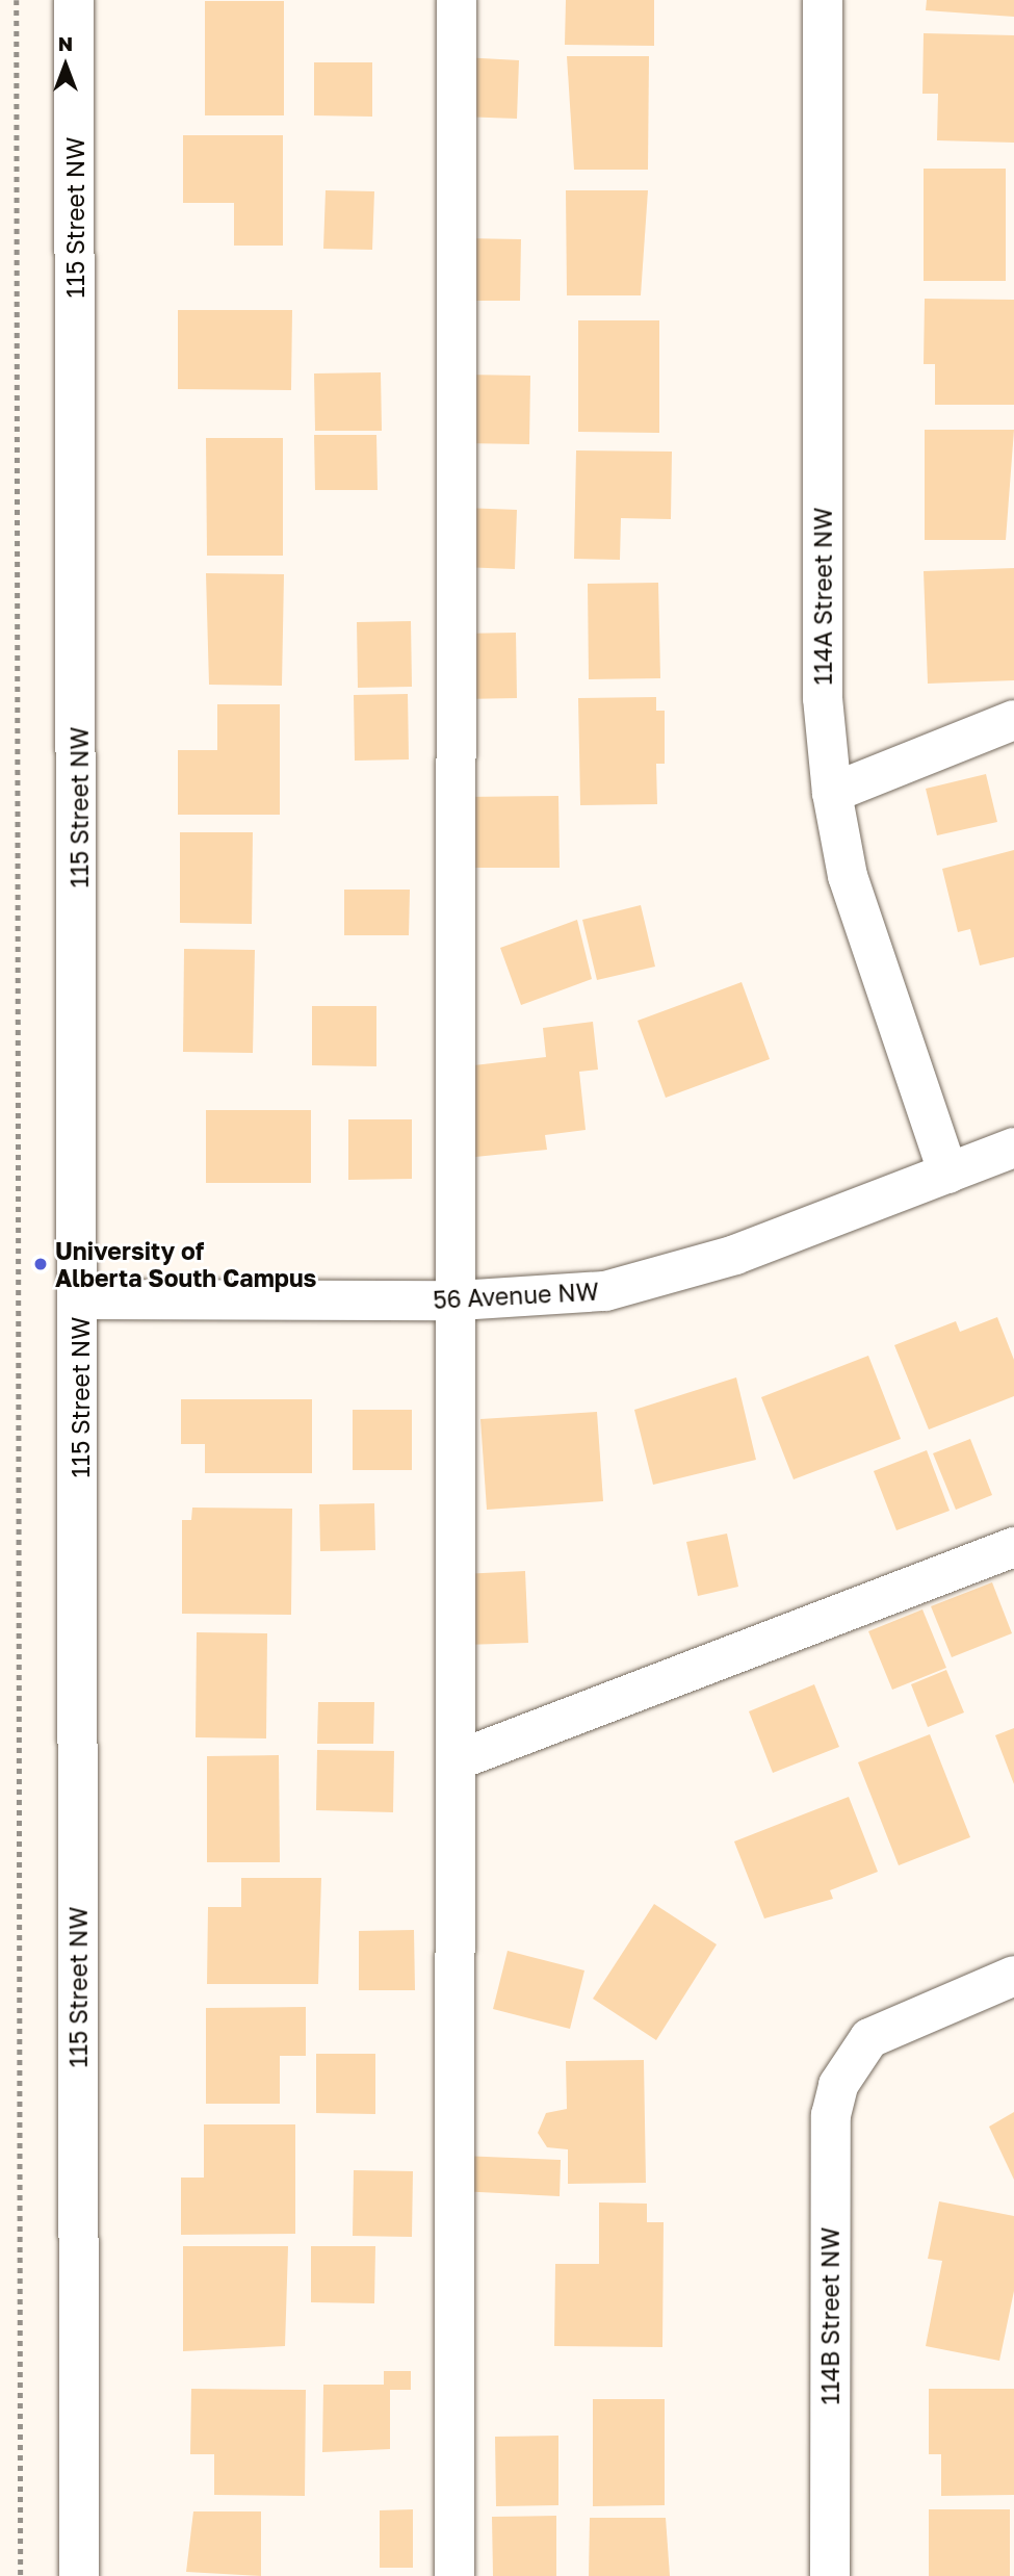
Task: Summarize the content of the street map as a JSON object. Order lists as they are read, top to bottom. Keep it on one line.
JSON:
{"streets":{"street":["115 Street NW","114A Street NW","56 Avenue NW","114B Street NW"]},"crossings":[["115 Street NW","56 Avenue NW"],["114A Street NW","56 Avenue NW"]],"places":["University of Alberta South Campus"],"north":"top"}
